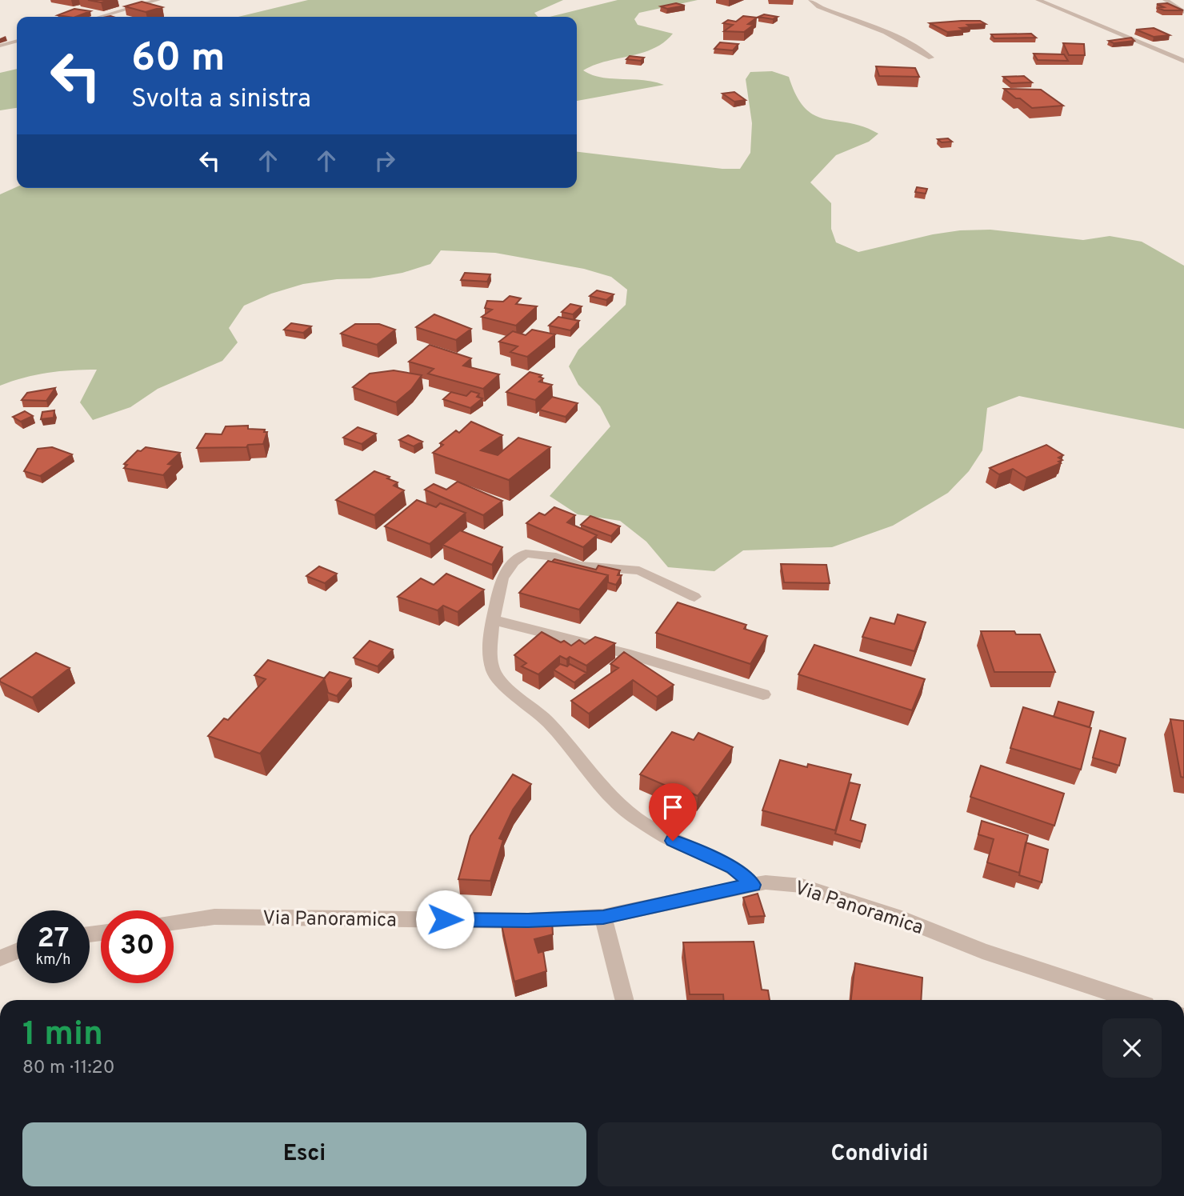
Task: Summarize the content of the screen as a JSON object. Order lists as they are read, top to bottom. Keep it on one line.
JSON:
{"streets":{"street":["Via Panoramica"]},"page":{"turn":["60 m","Svolta a sinistra"],"speed":"27 km/h","limit":"30","heading":["1 min","80 m · 11:20"],"buttons":["Esci","Condividi"]}}
